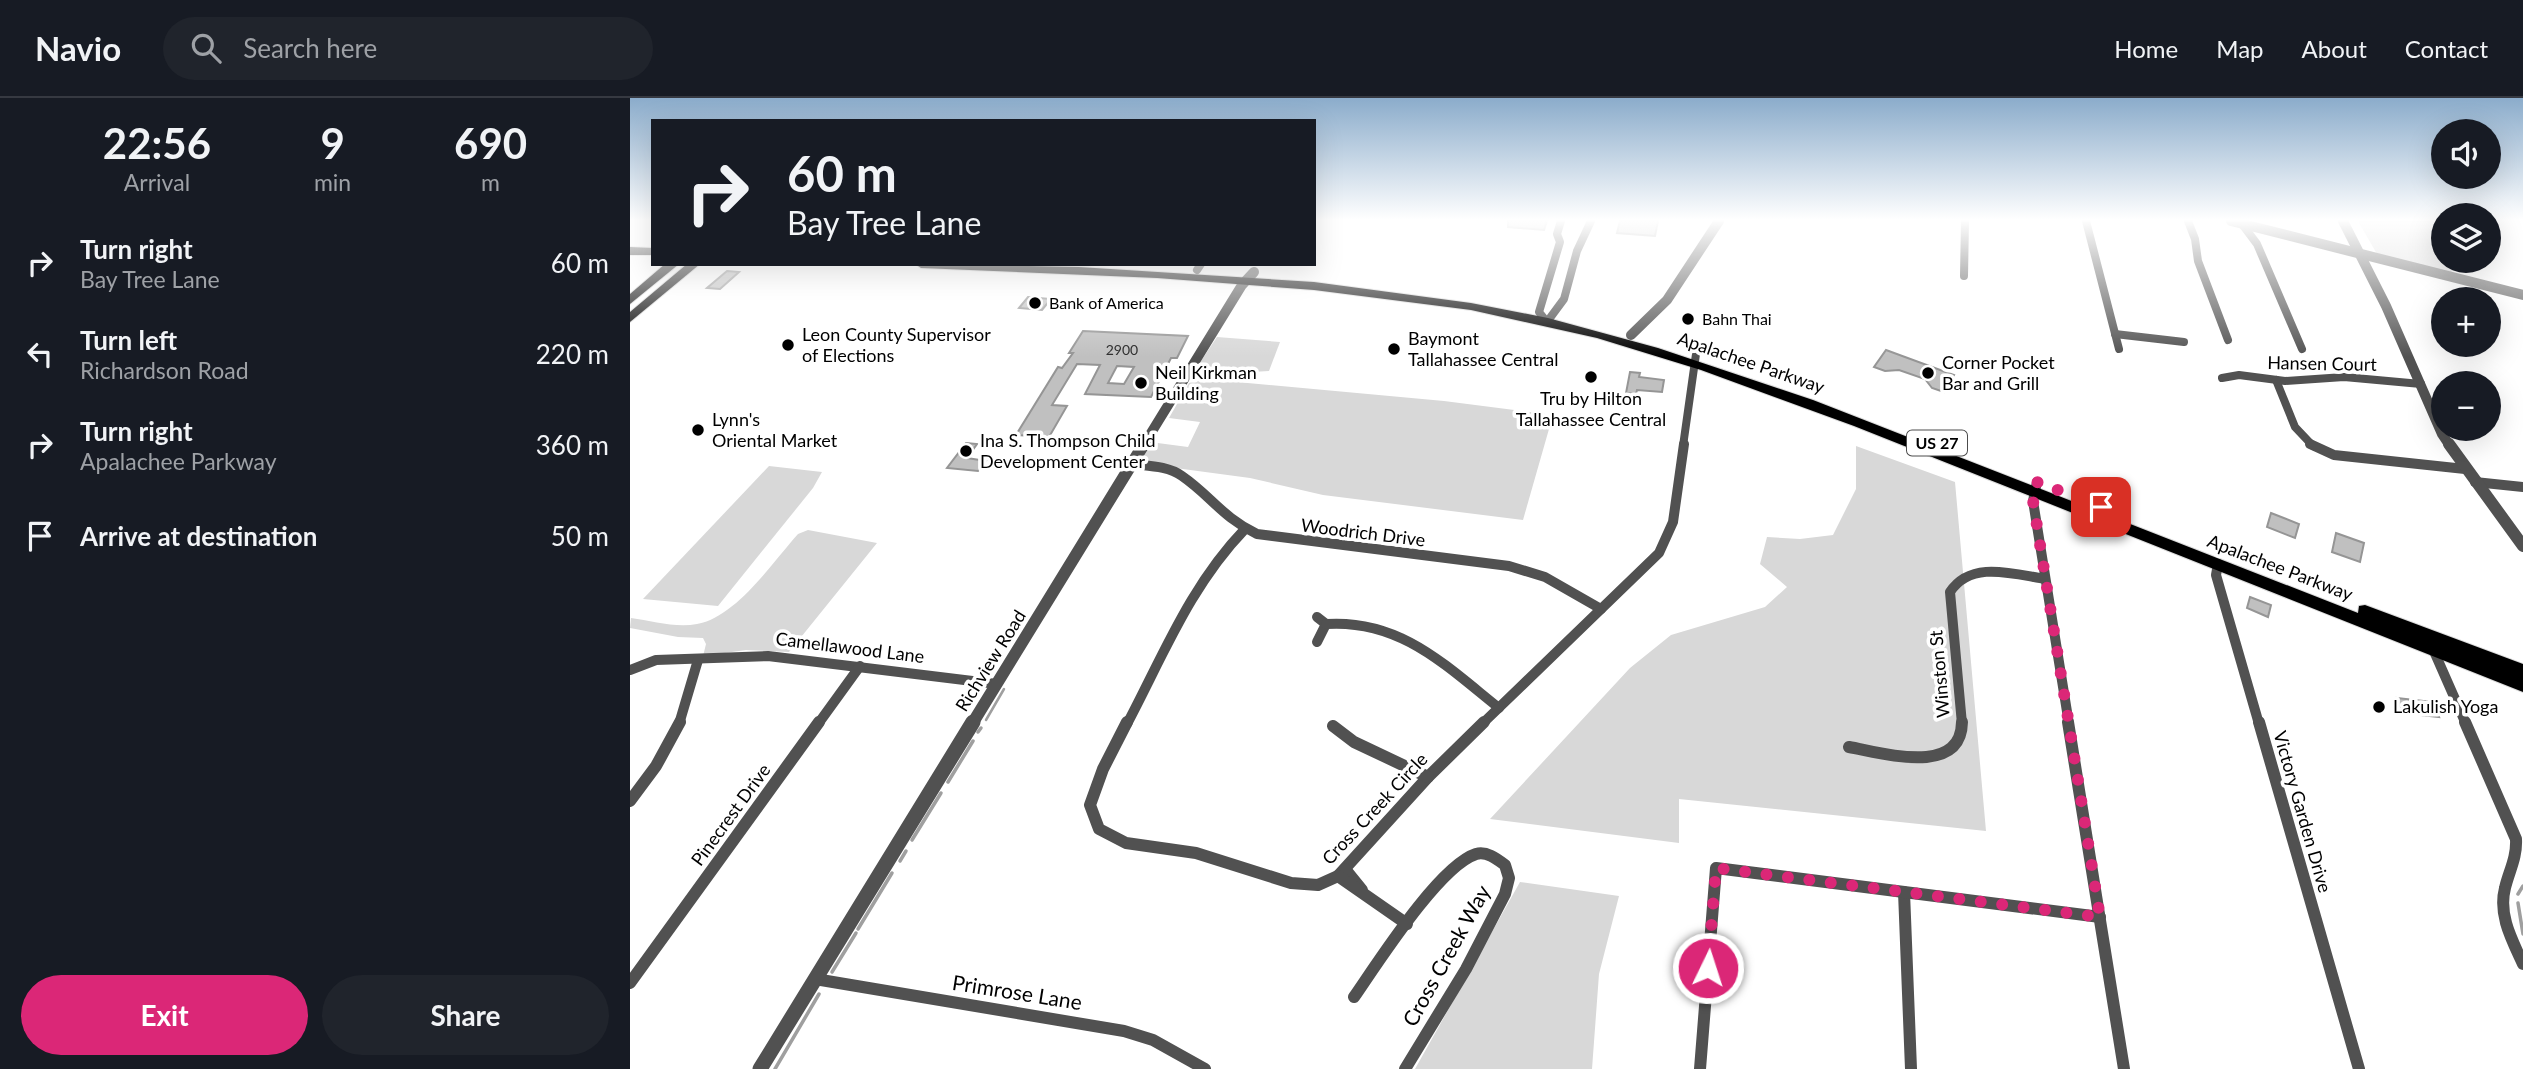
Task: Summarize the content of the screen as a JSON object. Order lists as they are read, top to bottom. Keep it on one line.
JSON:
{"streets":{"main road":["Apalachee Parkway","US 27"],"street":["Hansen Court","Woodrich Drive","Camellawood Lane","Richview Road","Winston St","Cross Creek Circle","Victory Garden Drive","Pinecrest Drive","Cross Creek Way","Primrose Lane"]},"crossings":[["Apalachee Parkway","Richview Road"],["Apalachee Parkway","Cross Creek Circle"],["Apalachee Parkway","Victory Garden Drive"],["Woodrich Drive","Richview Road"],["Woodrich Drive","Cross Creek Circle"],["Camellawood Lane","Richview Road"],["Camellawood Lane","Pinecrest Drive"],["Richview Road","Primrose Lane"]],"places":["Bank of America","Bahn Thai","Leon County Supervisor of Elections","Baymont Tallahassee Central","Corner Pocket Bar and Grill","Tru by Hilton Tallahassee Central","Neil Kirkman Building","Lynn's Oriental Market","Ina S. Thompson Child Development Center","Lakulish Yoga"],"house_numbers":["2900"],"page":{"header":"Navio","search":"Search here","nav":["Home","Map","About","Contact"],"eta":["22:56","Arrival","9","min","690","m"],"map_buttons":["+","−"],"turn":["60 m","Bay Tree Lane"],"list":[{"name":"Turn right","note":"Bay Tree Lane","value":"60 m"},{"name":"Turn left","note":"Richardson Road","value":"220 m"},{"name":"Turn right","note":"Apalachee Parkway","value":"360 m"},{"name":"Arrive at destination","value":"50 m"}],"buttons":["Exit","Share"]}}
